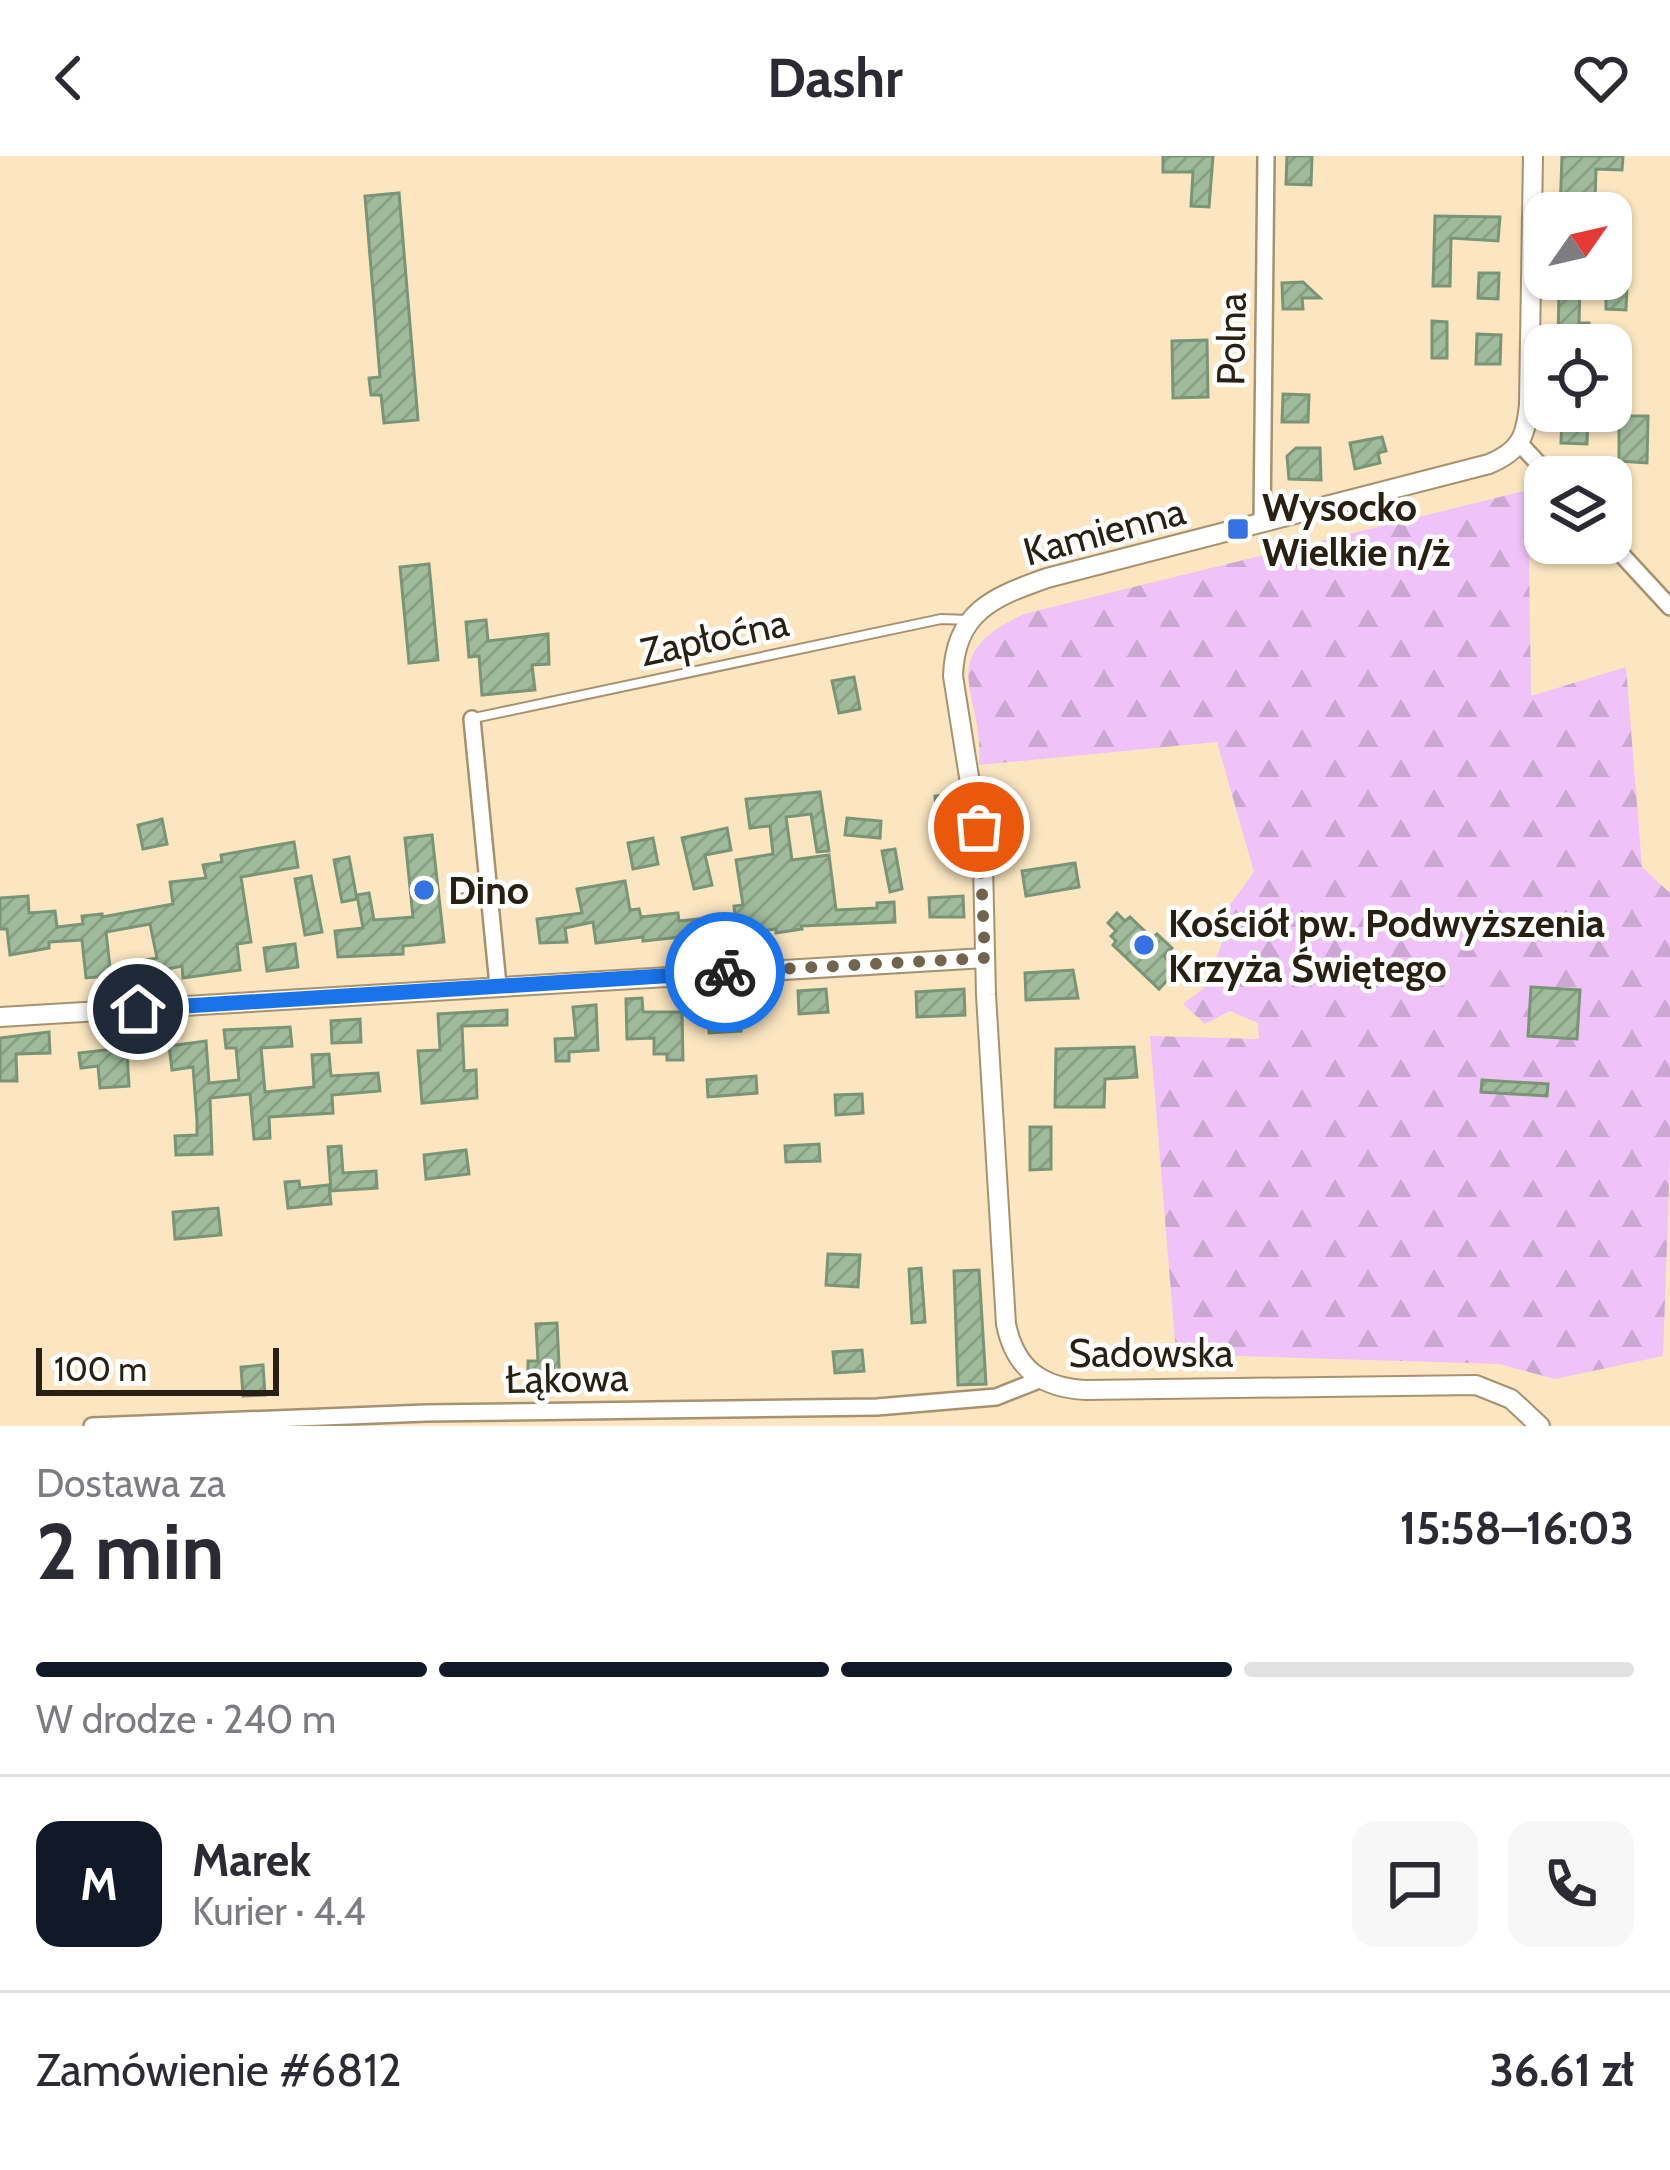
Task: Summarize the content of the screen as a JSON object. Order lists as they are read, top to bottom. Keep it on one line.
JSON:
{"streets":{"street":["Polna","Kamienna","Sadowska","Łąkowa"],"lane":["Zapłoćna"]},"crossings":[["Polna","Kamienna"],["Kamienna","Zapłoćna"],["Sadowska","Łąkowa"]],"places":{"transit":["Wysocko Wielkie n/ż"],"other":["Dino","Kościół pw. Podwyższenia Krzyża Świętego"]},"scale_bar":"100 m","north":"top right","page":{"header":"Dashr","scale":"100 m","heading":["2 min","Dostawa za","15:58–16:03"],"panel":["Marek","Kurier · 4.4","Zamówienie #6812","36.61 zł"],"bar":"W drodze · 240 m","round":"M"}}
